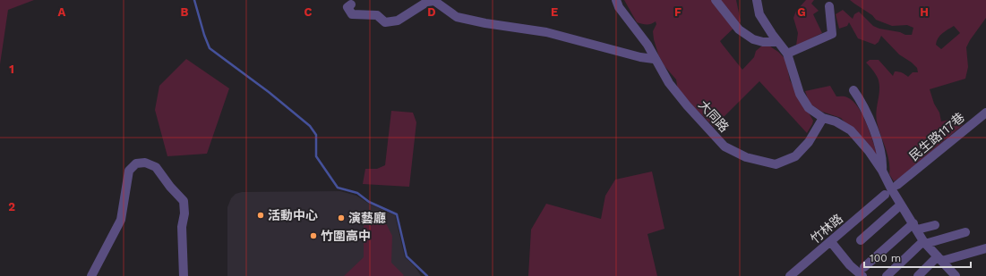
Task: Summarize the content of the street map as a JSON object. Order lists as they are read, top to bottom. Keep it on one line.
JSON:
{"streets":{"street":["大同路","民生路117巷","竹林路"]},"places":["活動中心","演藝廳","竹圍高中"],"scale_bar":"100 m","grid":{"columns":["A","B","C","D","E","F","G","H"],"rows":["1","2"]}}
